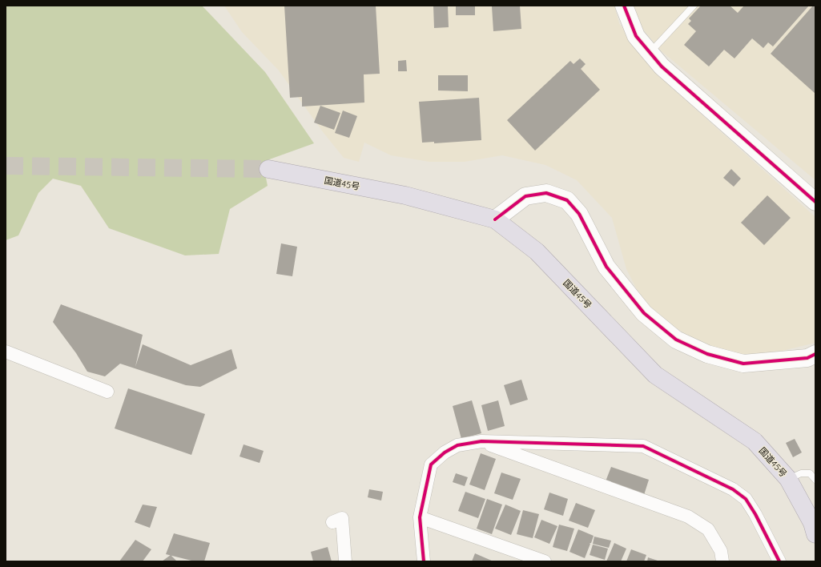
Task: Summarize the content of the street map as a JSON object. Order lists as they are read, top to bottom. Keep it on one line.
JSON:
{"streets":{"highway":["国道45号"]}}
